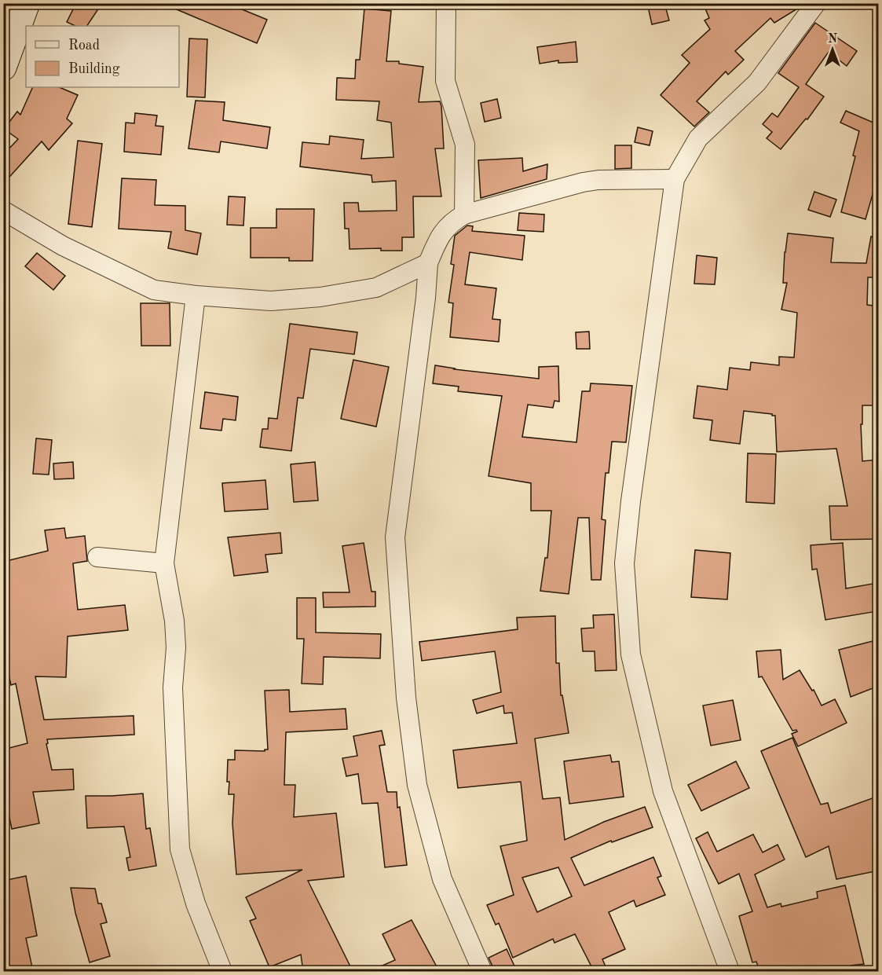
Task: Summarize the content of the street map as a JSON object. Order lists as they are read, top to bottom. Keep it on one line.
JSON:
{"legend":["Road","Building"],"north":"top"}
